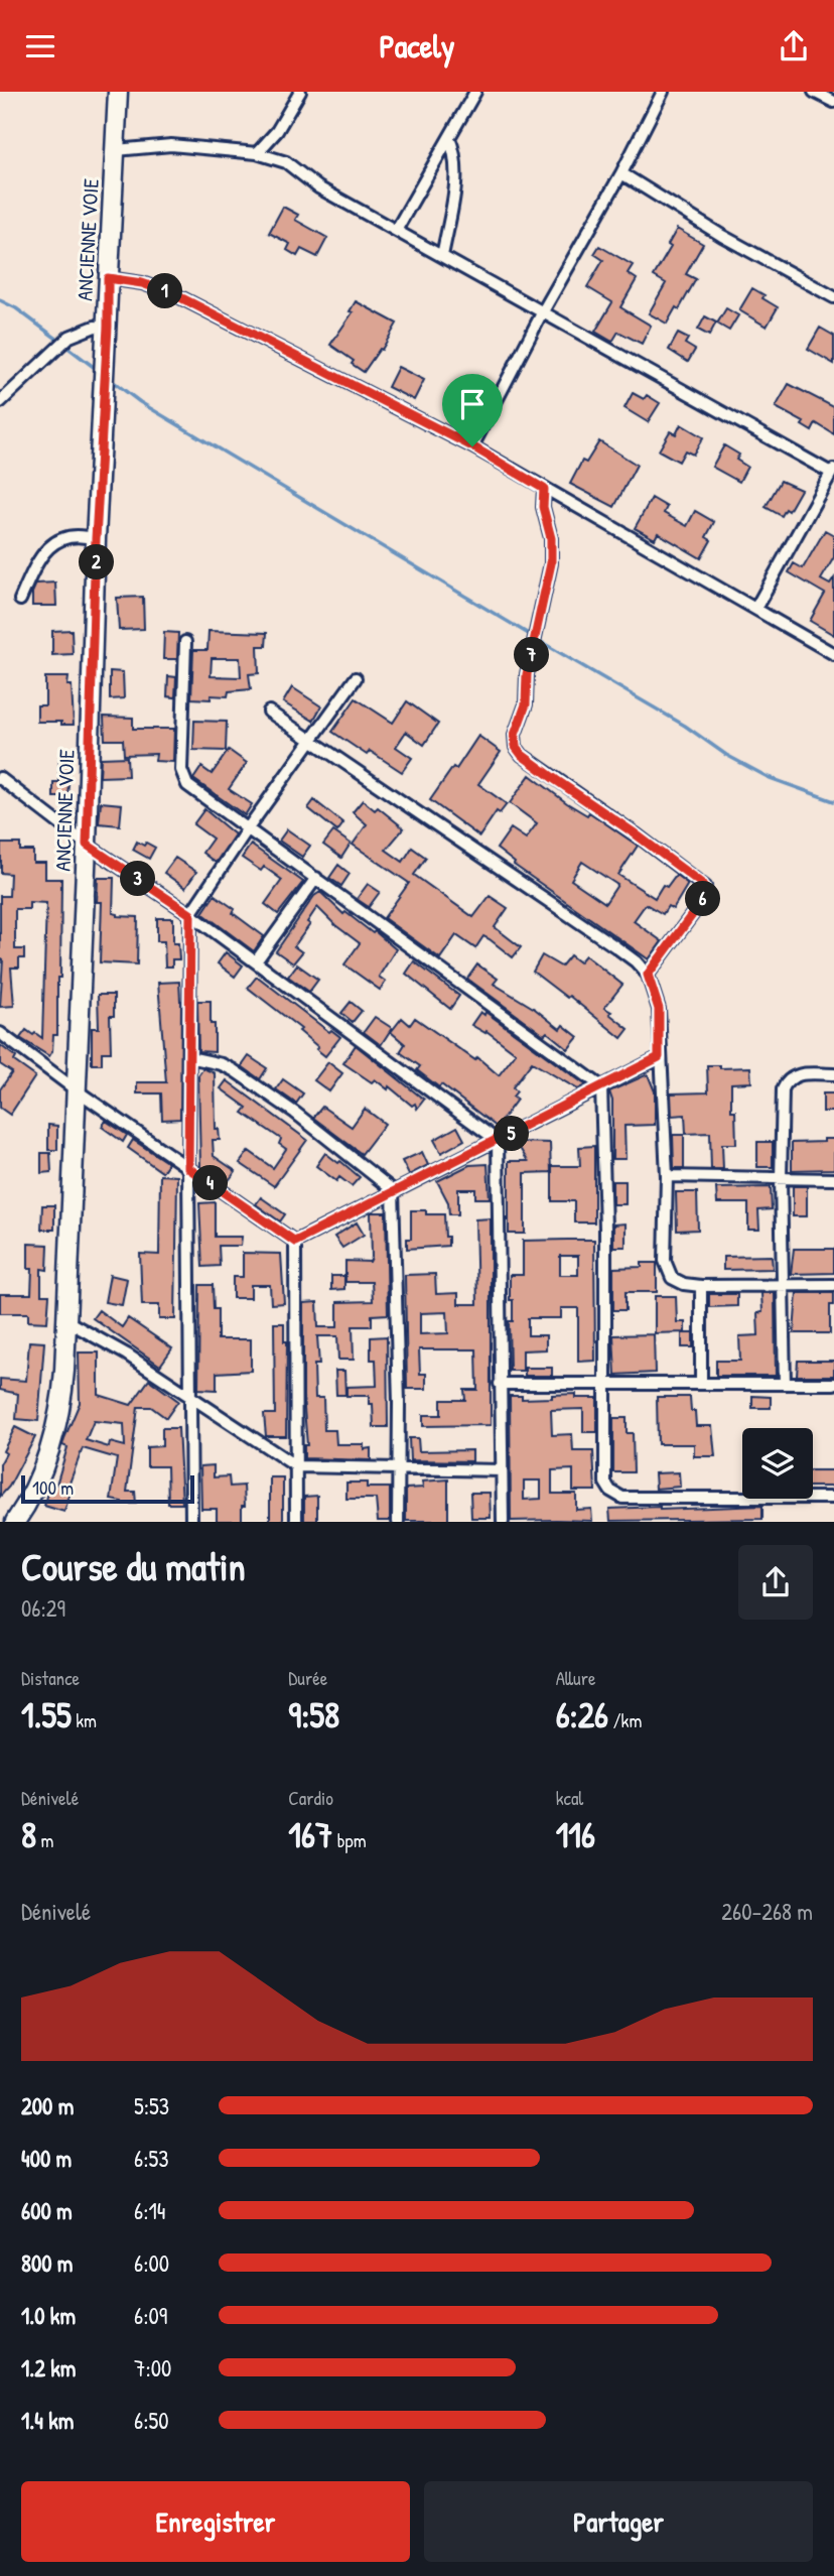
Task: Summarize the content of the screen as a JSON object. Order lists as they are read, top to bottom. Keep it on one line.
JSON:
{"streets":{"main road":["ANCIENNE VOIE"]},"scale_bar":"100 m","page":{"header":"Pacely","pins":["1","2","7","3","6","5","4"],"scale":"100 m","heading":["Course du matin","06:29"],"stats":[["Distance","1.55 km"],["Durée","9:58"],["Allure","6:26 /km"],["Dénivelé","8 m"],["Cardio","167 bpm"],["kcal","116"]],"chart":["Dénivelé","260–268 m"],"list":[{"name":"200 m","note":"5:53"},{"name":"400 m","note":"6:53"},{"name":"600 m","note":"6:14"},{"name":"800 m","note":"6:00"},{"name":"1.0 km","note":"6:09"},{"name":"1.2 km","note":"7:00"},{"name":"1.4 km","note":"6:50"}],"buttons":["Enregistrer","Partager"]}}
